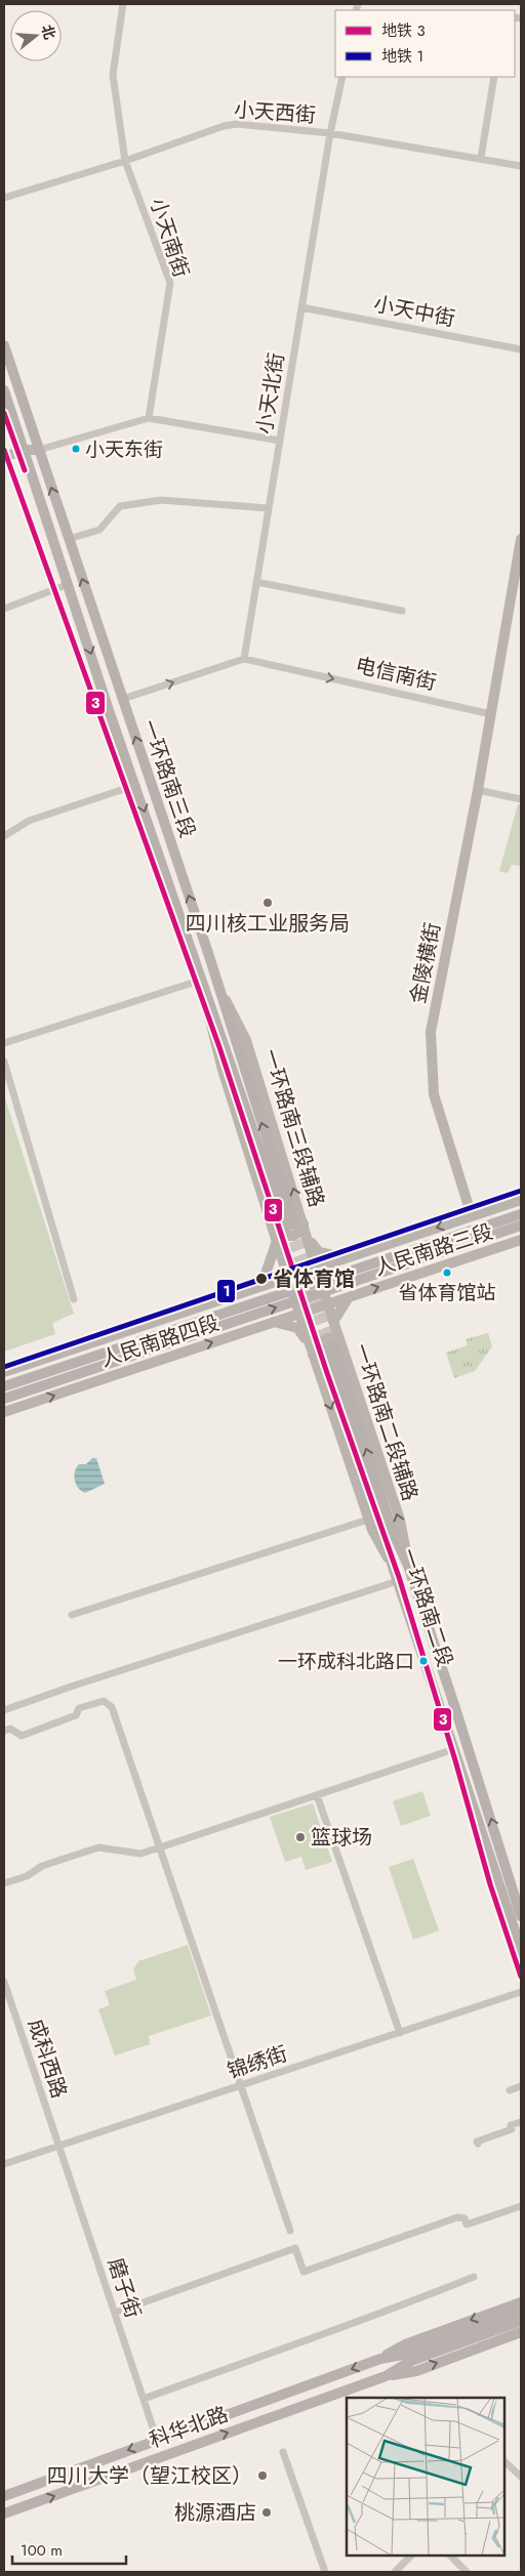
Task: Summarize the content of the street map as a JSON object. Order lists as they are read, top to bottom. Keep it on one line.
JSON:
{"streets":{"main road":["一环路南三段","人民南路三段","人民南路四段","一环路南二段","科华北路"],"street":["小天西街","小天南街","小天中街","小天北街","电信南街","金陵横街","一环路南三段辅路","一环路南二段辅路","成科西路","锦绣街","磨子街"]},"crossings":[["小天西街","小天南街"],["小天西街","小天北街"],["小天中街","小天北街"],["小天北街","电信南街"],["电信南街","金陵横街"],["一环路南三段","一环路南三段辅路"],["金陵横街","人民南路三段"],["一环路南三段辅路","人民南路三段"],["一环路南三段辅路","人民南路四段"],["一环路南三段辅路","一环路南二段辅路"],["人民南路三段","人民南路四段"],["人民南路三段","一环路南二段辅路"],["人民南路四段","一环路南二段辅路"],["一环路南二段辅路","一环路南二段"],["成科西路","锦绣街"],["成科西路","磨子街"],["锦绣街","磨子街"],["磨子街","科华北路"]],"one_way":["电信南街"],"places":["小天东街","四川核工业服务局","省体育馆站","省体育馆","一环成科北路口","篮球场","四川大学（望江校区）","桃源酒店"],"lines":["metro line 3","metro line 1"],"legend":["地铁 3","地铁 1"],"scale_bar":"100 m","north":"right"}
